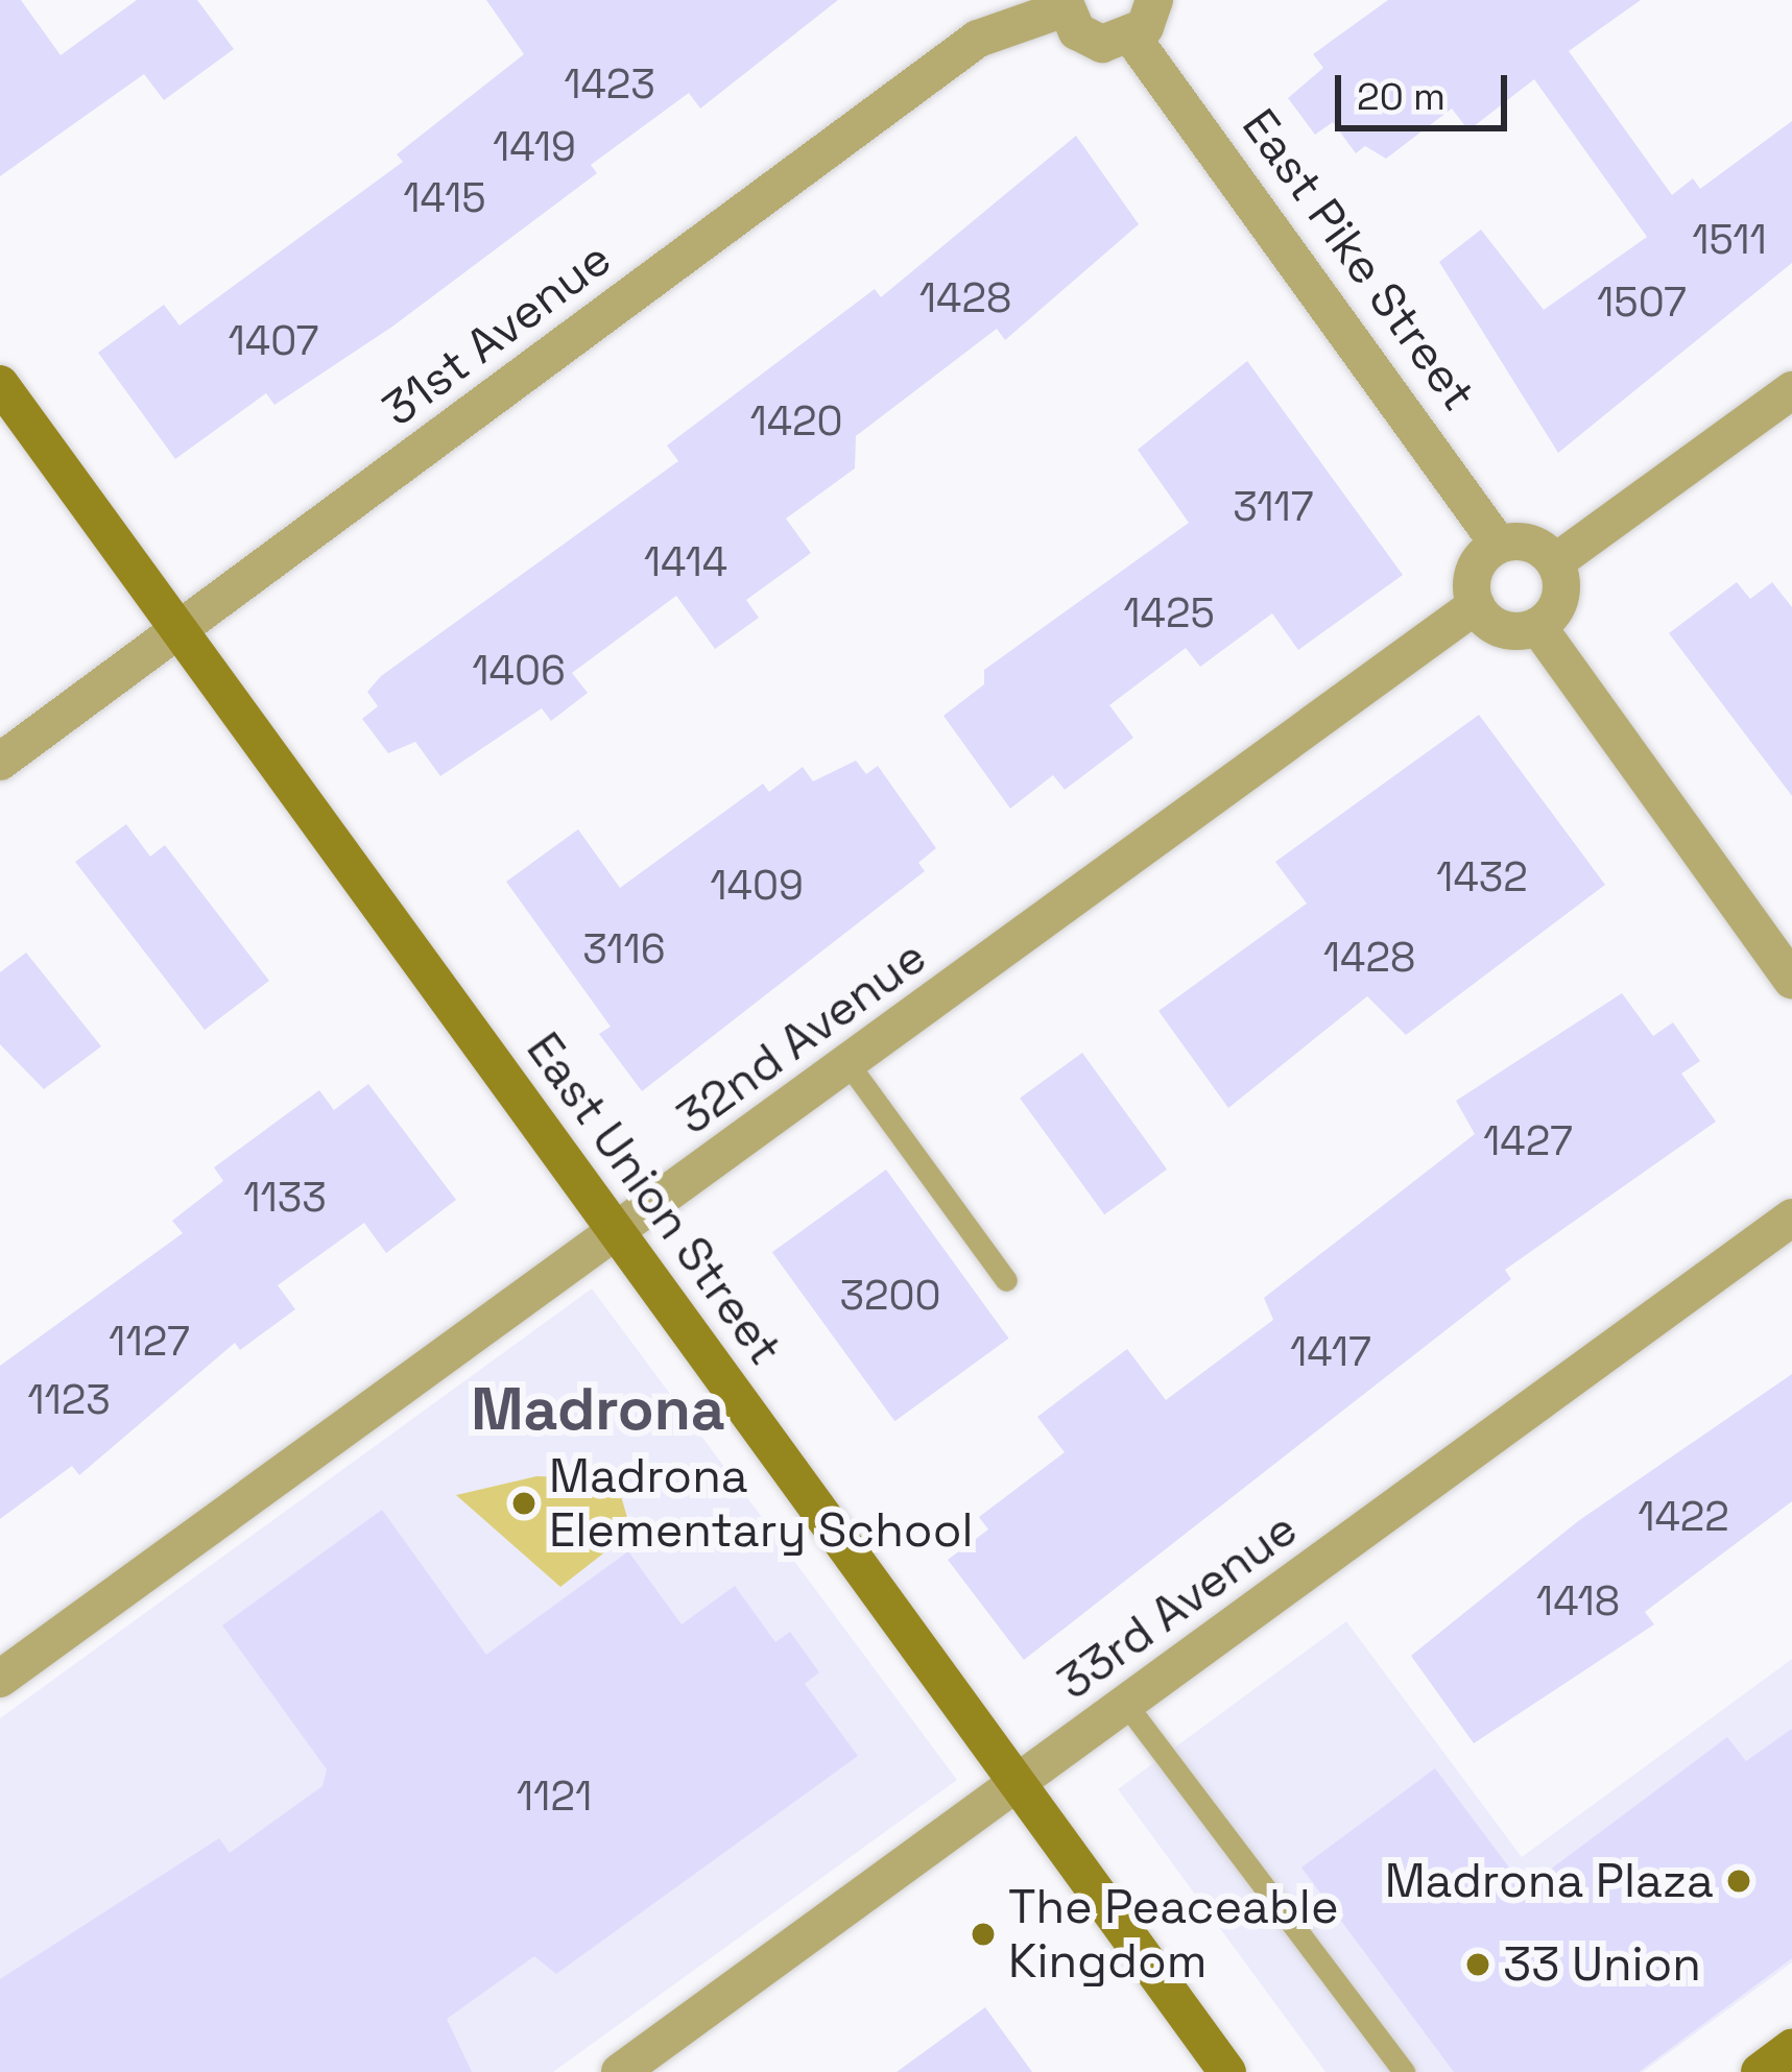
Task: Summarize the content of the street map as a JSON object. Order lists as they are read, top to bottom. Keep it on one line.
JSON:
{"streets":{"street":["East Pike Street","31st Avenue","32nd Avenue","East Union Street","33rd Avenue"]},"crossings":[["East Pike Street","32nd Avenue"],["31st Avenue","East Union Street"],["32nd Avenue","East Union Street"],["East Union Street","33rd Avenue"]],"districts":["Madrona"],"places":["Madrona Elementary School","Madrona Plaza","The Peaceable Kingdom","33 Union"],"house_numbers":["1423","1419","1415","1511","1428","1507","1407","1420","3117","1414","1425","1406","1432","1409","3116","1428","1427","1133","3200","1127","1417","1123","1422","1418","1121"],"scale_bar":"20 m"}
